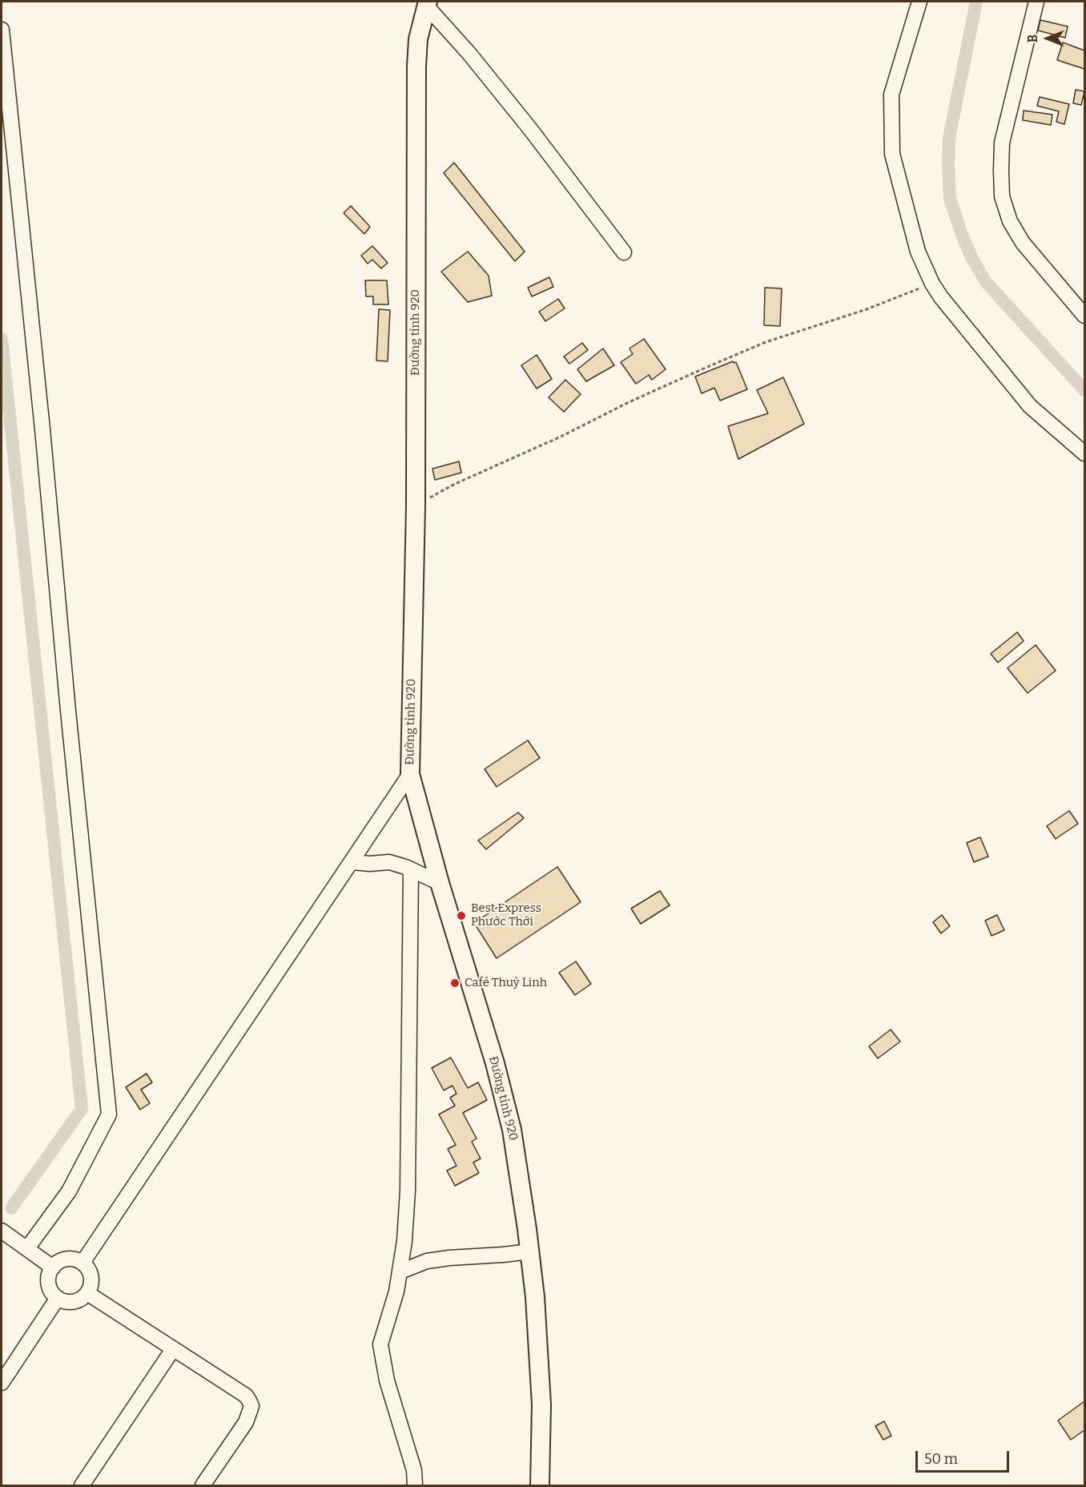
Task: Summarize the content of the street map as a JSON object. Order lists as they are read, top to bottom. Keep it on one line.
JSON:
{"streets":{"main road":["Đường tỉnh 920"]},"places":["Best Express Phước Thới","Café Thuỳ Linh"],"scale_bar":"50 m","north":"left"}
